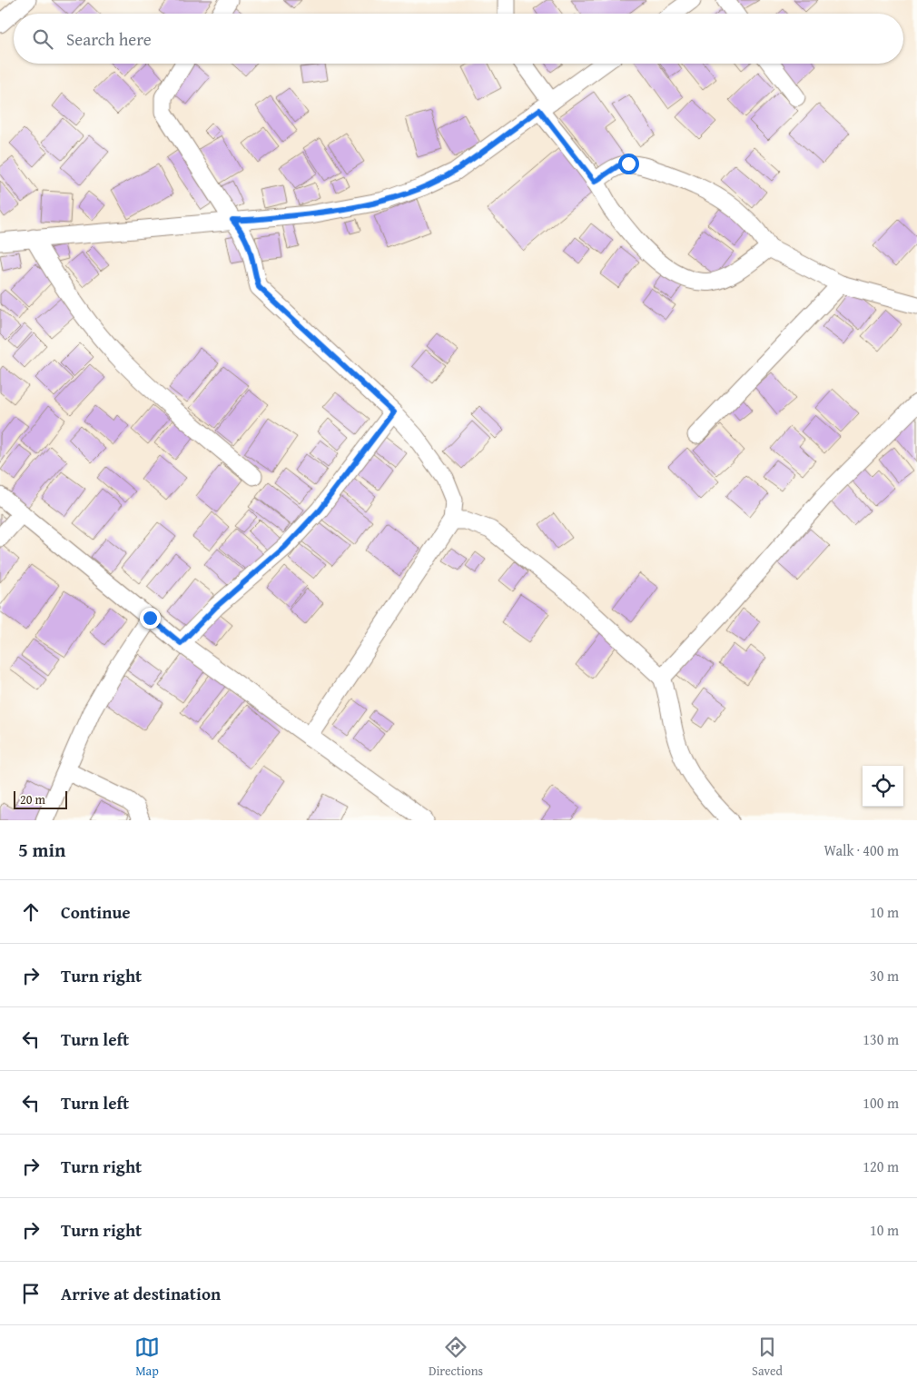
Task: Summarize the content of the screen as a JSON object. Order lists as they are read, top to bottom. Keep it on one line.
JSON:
{"scale_bar":"20 m","page":{"search":"Search here","scale":"20 m","heading":["5 min","Walk · 400 m"],"list":[["Continue","10 m"],["Turn right","30 m"],["Turn left","130 m"],["Turn left","100 m"],["Turn right","120 m"],["Turn right","10 m"],"Arrive at destination"],"nav":["Map","Directions","Saved"]}}
